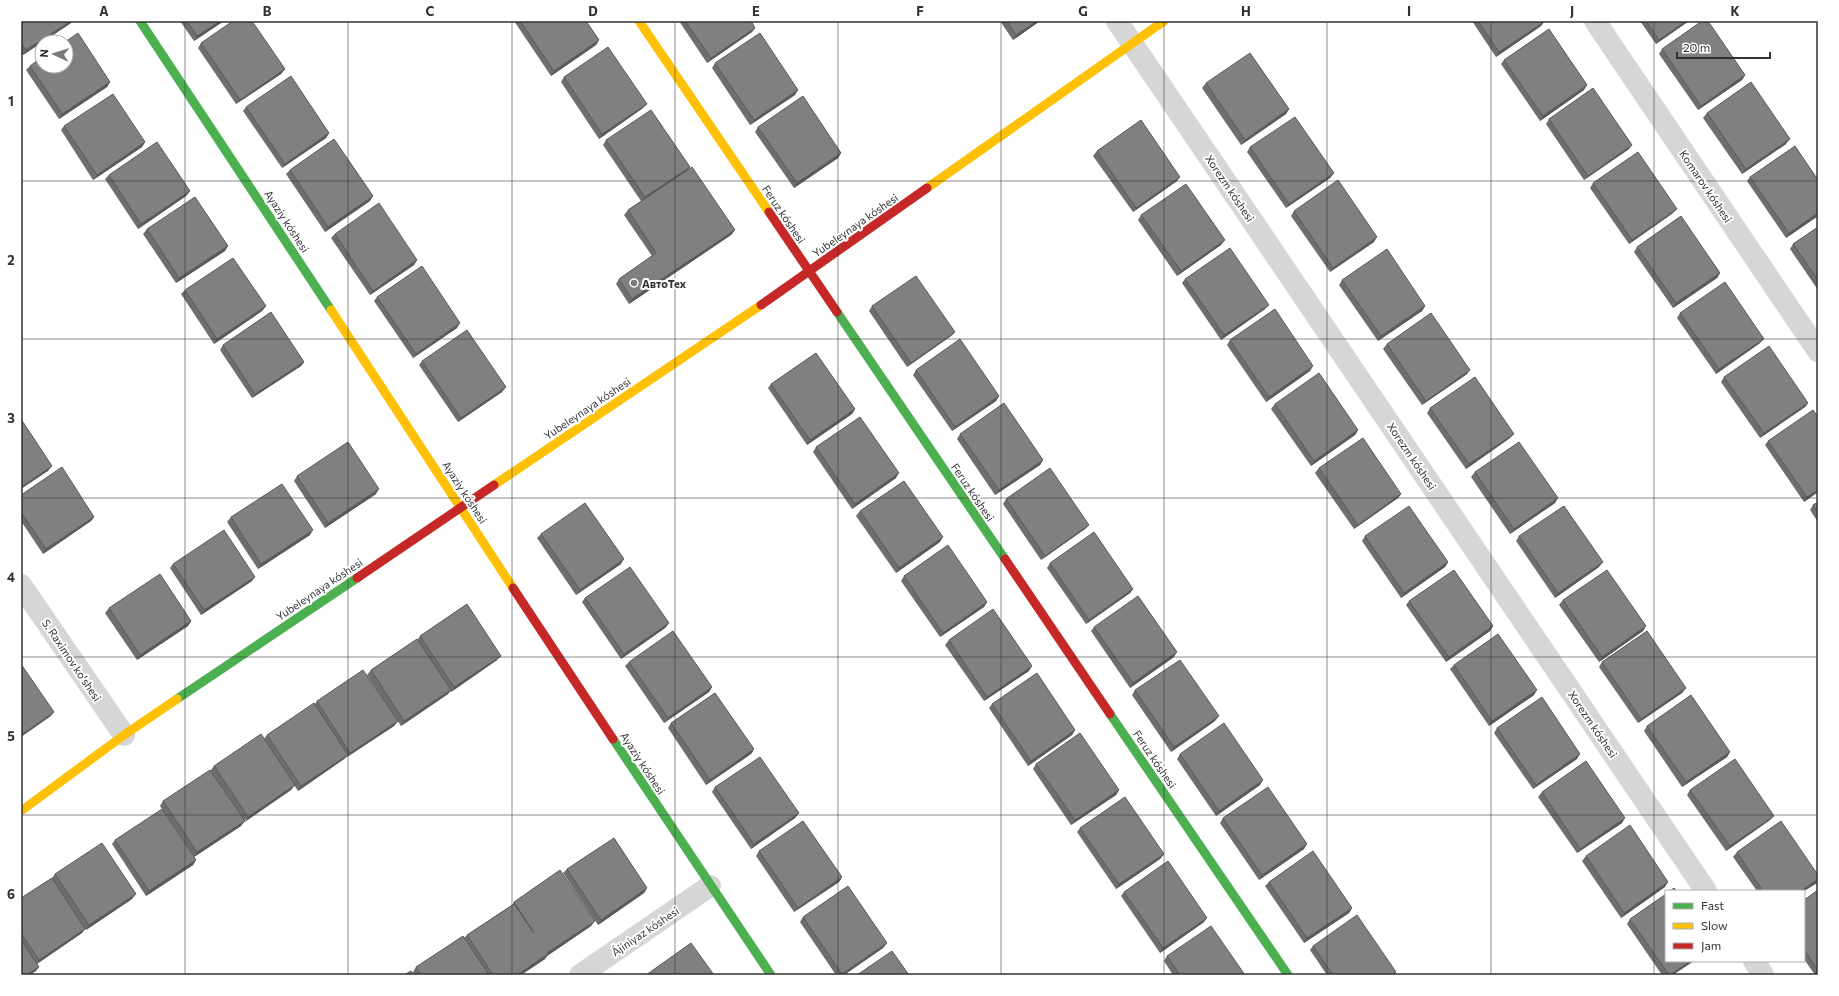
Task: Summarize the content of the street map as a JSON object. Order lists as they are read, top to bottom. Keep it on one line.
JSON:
{"streets":{"street":["Komarov kóshesi","Xorezm kóshesi","Feruz kóshesi","Ayaziy kóshesi","Yubeleynaya kóshesi","S. Raximov ko'shesi","Ájiniyaz kóshesi"]},"crossings":[["Xorezm kóshesi","Yubeleynaya kóshesi"],["Feruz kóshesi","Yubeleynaya kóshesi"],["Ayaziy kóshesi","Yubeleynaya kóshesi"],["Ayaziy kóshesi","Ájiniyaz kóshesi"],["Yubeleynaya kóshesi","S. Raximov ko'shesi"]],"places":["АвтоТех"],"legend":["Fast","Slow","Jam"],"scale_bar":"20 m","north":"left","grid":{"columns":["A","B","C","D","E","F","G","H","I","J","K"],"rows":["1","2","3","4","5","6"]}}
